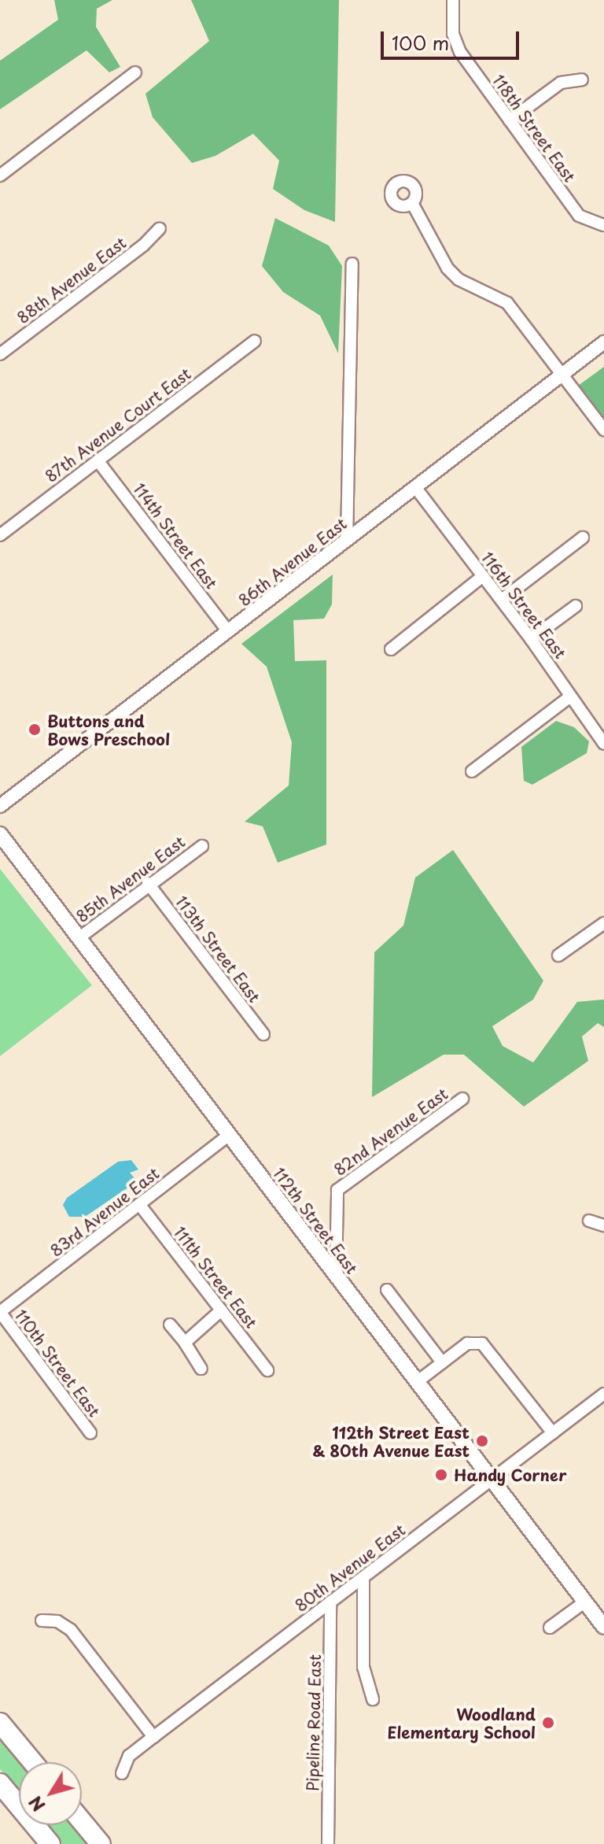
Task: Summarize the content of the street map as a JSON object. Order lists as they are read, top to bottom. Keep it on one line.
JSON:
{"streets":{"main road":["112th Street East"],"street":["118th Street East","88th Avenue East","87th Avenue Court East","114th Street East","86th Avenue East","116th Street East","85th Avenue East","113th Street East","82nd Avenue East","83rd Avenue East","111th Street East","110th Street East","80th Avenue East","Pipeline Road East"]},"crossings":[["87th Avenue Court East","114th Street East"],["114th Street East","86th Avenue East"],["86th Avenue East","116th Street East"],["85th Avenue East","113th Street East"],["85th Avenue East","112th Street East"],["82nd Avenue East","112th Street East"],["83rd Avenue East","112th Street East"],["83rd Avenue East","111th Street East"],["83rd Avenue East","110th Street East"],["112th Street East","80th Avenue East"],["80th Avenue East","Pipeline Road East"]],"places":["Buttons and Bows Preschool","112th Street East & 80th Avenue East","Handy Corner","Woodland Elementary School"],"scale_bar":"100 m","north":"bottom left"}
